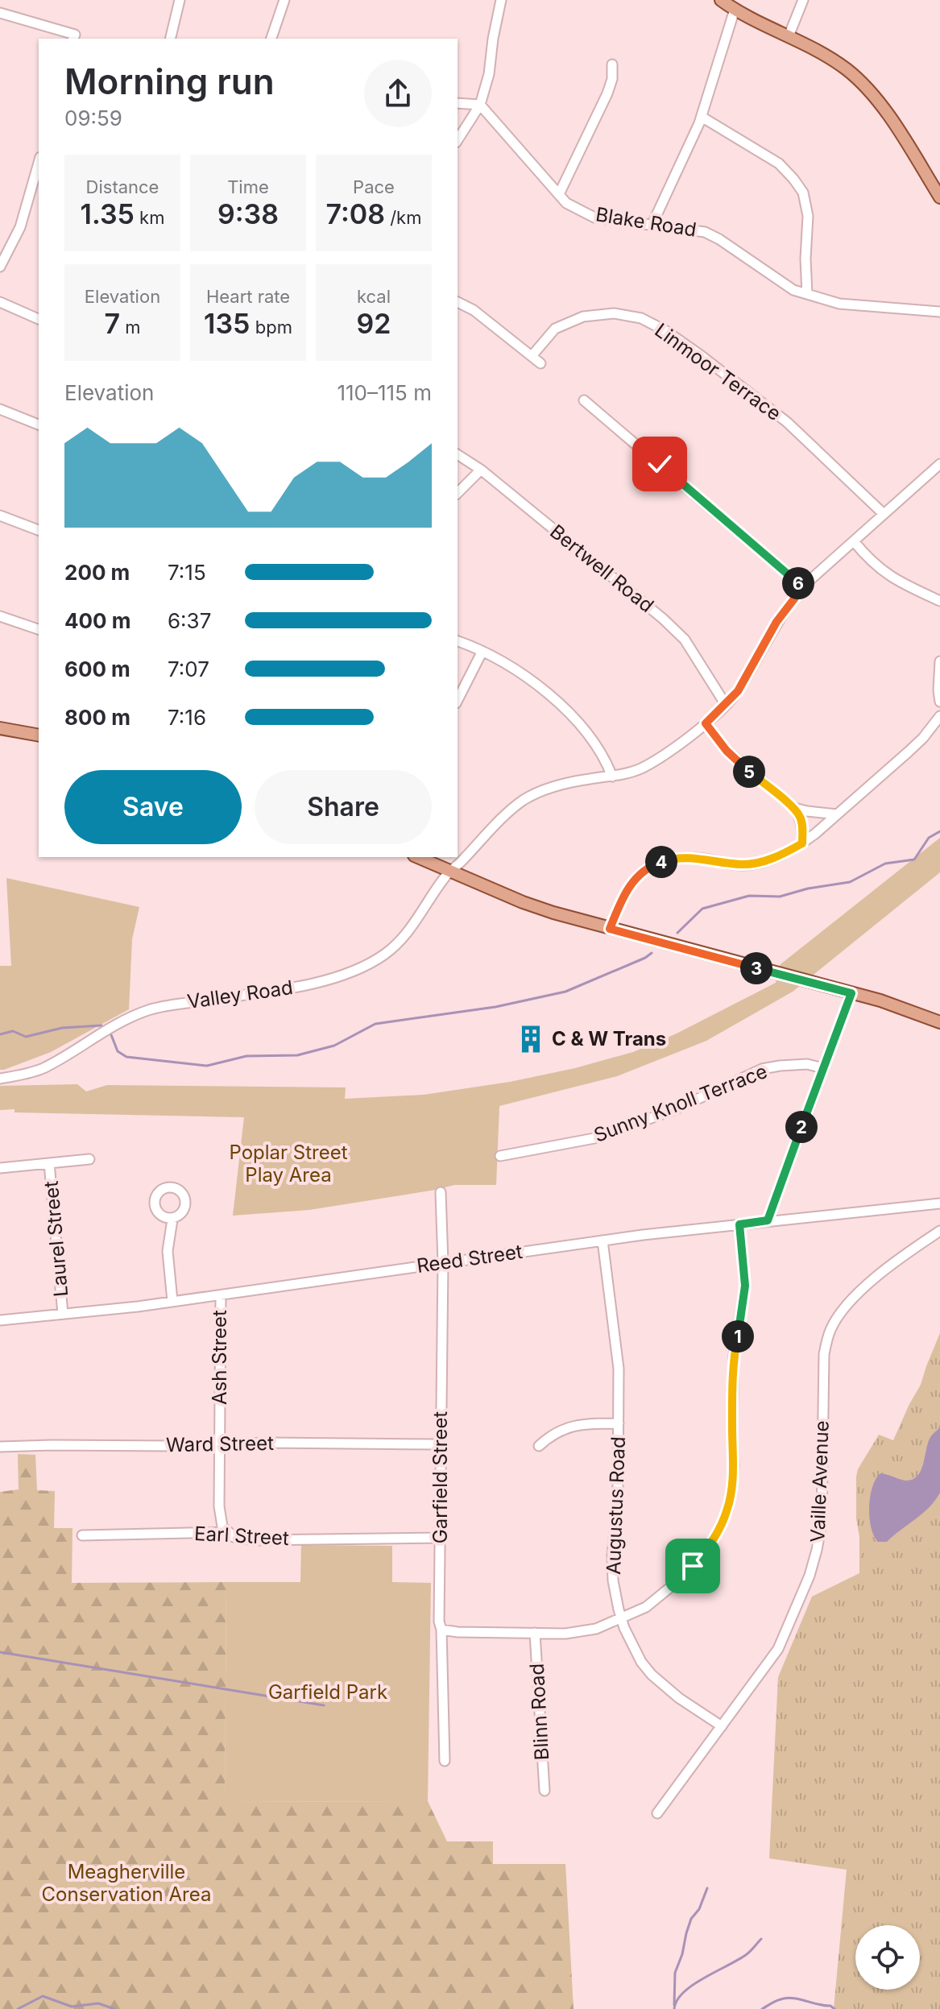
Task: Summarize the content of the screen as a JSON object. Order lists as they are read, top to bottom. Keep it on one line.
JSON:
{"streets":{"street":["Blake Road","Linmoor Terrace","Bertwell Road","Valley Road","Sunny Knoll Terrace","Laurel Street","Reed Street","Ash Street","Ward Street","Garfield Street","Vaille Avenue","Augustus Road","Earl Street","Blinn Road"]},"crossings":[["Linmoor Terrace","Valley Road"],["Bertwell Road","Valley Road"],["Laurel Street","Reed Street"],["Reed Street","Ash Street"],["Reed Street","Garfield Street"],["Reed Street","Augustus Road"],["Ash Street","Ward Street"],["Ash Street","Earl Street"],["Ward Street","Garfield Street"],["Garfield Street","Earl Street"],["Vaille Avenue","Augustus Road"]],"parks":["Poplar Street Play Area","Garfield Park","Meagherville Conservation Area"],"places":{"building":["C & W Trans"]},"page":{"heading":["Morning run","09:59"],"stats":[["Distance","1.35 km"],["Time","9:38"],["Pace","7:08 /km"],["Elevation","7 m"],["Heart rate","135 bpm"],["kcal","92"]],"chart":["Elevation","110–115 m"],"list":[{"name":"200 m","note":"7:15"},{"name":"400 m","note":"6:37"},{"name":"600 m","note":"7:07"},{"name":"800 m","note":"7:16"}],"pins":["6","5","4","3","2","1"],"buttons":["Save","Share"]}}
